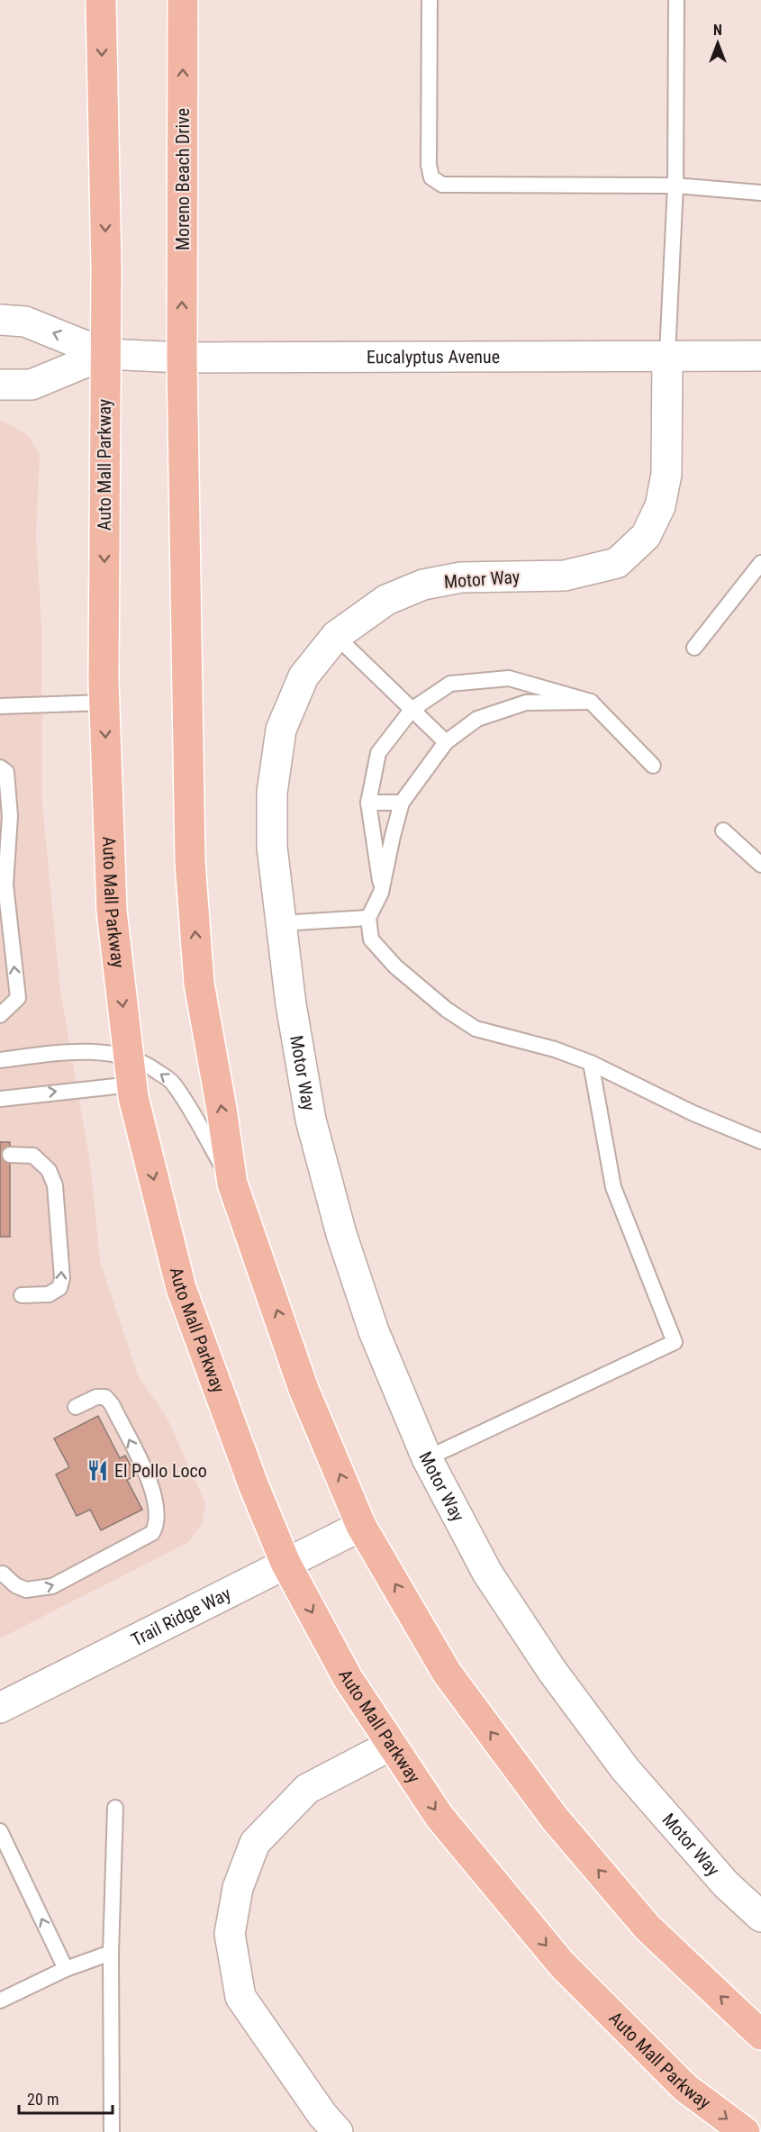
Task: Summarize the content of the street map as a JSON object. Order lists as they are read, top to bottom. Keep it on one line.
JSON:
{"streets":{"main road":["Moreno Beach Drive","Auto Mall Parkway"],"street":["Eucalyptus Avenue","Motor Way","Trail Ridge Way"]},"crossings":[["Moreno Beach Drive","Eucalyptus Avenue"],["Eucalyptus Avenue","Auto Mall Parkway"],["Eucalyptus Avenue","Motor Way"],["Auto Mall Parkway","Trail Ridge Way"]],"places":{"restaurant":["El Pollo Loco"]},"scale_bar":"20 m","north":"top"}
